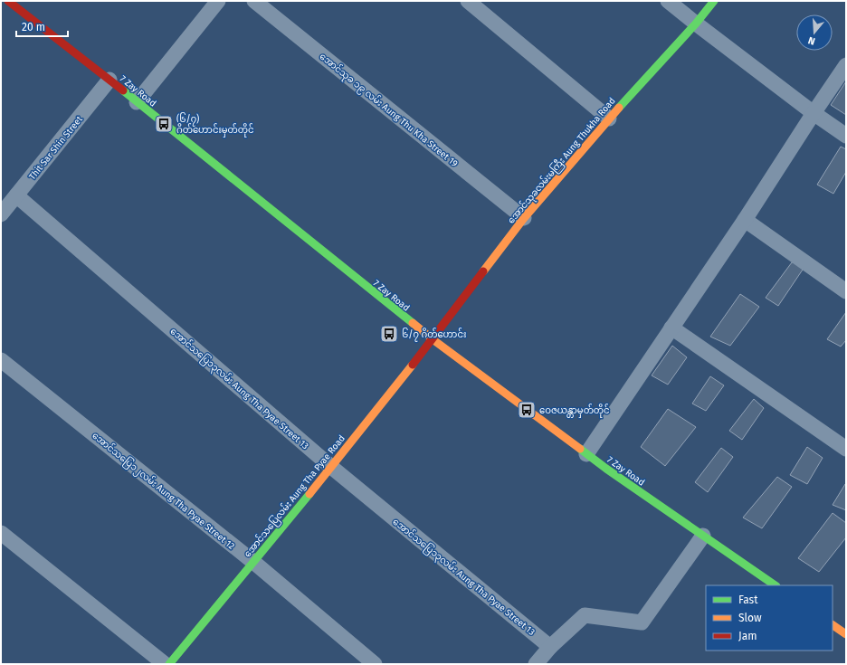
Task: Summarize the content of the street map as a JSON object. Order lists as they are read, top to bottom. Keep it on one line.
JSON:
{"streets":{"street":["7 Zay Road","အောင်သုခ ၁၉ လမ်း Aung Thu Kha Street 19","Thit Sar Shin Street","အောင်သုခလမ်းမကြီး Aung Thukha Road","အောင်သပြေ၁၃လမ်း Aung Tha Pyae Street 13","အောင်သပြေ၁၂လမ်း Aung Tha Pyae Street 12","အောင်သပြေလမ်း Aung Tha Pyae Road"]},"crossings":[["7 Zay Road","Thit Sar Shin Street"],["7 Zay Road","အောင်သုခလမ်းမကြီး Aung Thukha Road"],["7 Zay Road","အောင်သပြေလမ်း Aung Tha Pyae Road"],["အောင်သုခ ၁၉ လမ်း Aung Thu Kha Street 19","အောင်သုခလမ်းမကြီး Aung Thukha Road"],["Thit Sar Shin Street","အောင်သပြေ၁၃လမ်း Aung Tha Pyae Street 13"],["အောင်သုခလမ်းမကြီး Aung Thukha Road","အောင်သပြေလမ်း Aung Tha Pyae Road"],["အောင်သပြေ၁၃လမ်း Aung Tha Pyae Street 13","အောင်သပြေလမ်း Aung Tha Pyae Road"],["အောင်သပြေ၁၂လမ်း Aung Tha Pyae Street 12","အောင်သပြေလမ်း Aung Tha Pyae Road"]],"places":{"bus stop":["(၆/၇) ဂိတ်ဟောင်းမှတ်တိုင်","၆/၇ ဂိတ်ဟောင်း","ဝေဇယန္တာမှတ်တိုင်"]},"legend":["Fast","Slow","Jam"],"scale_bar":"20 m","north":"bottom"}
